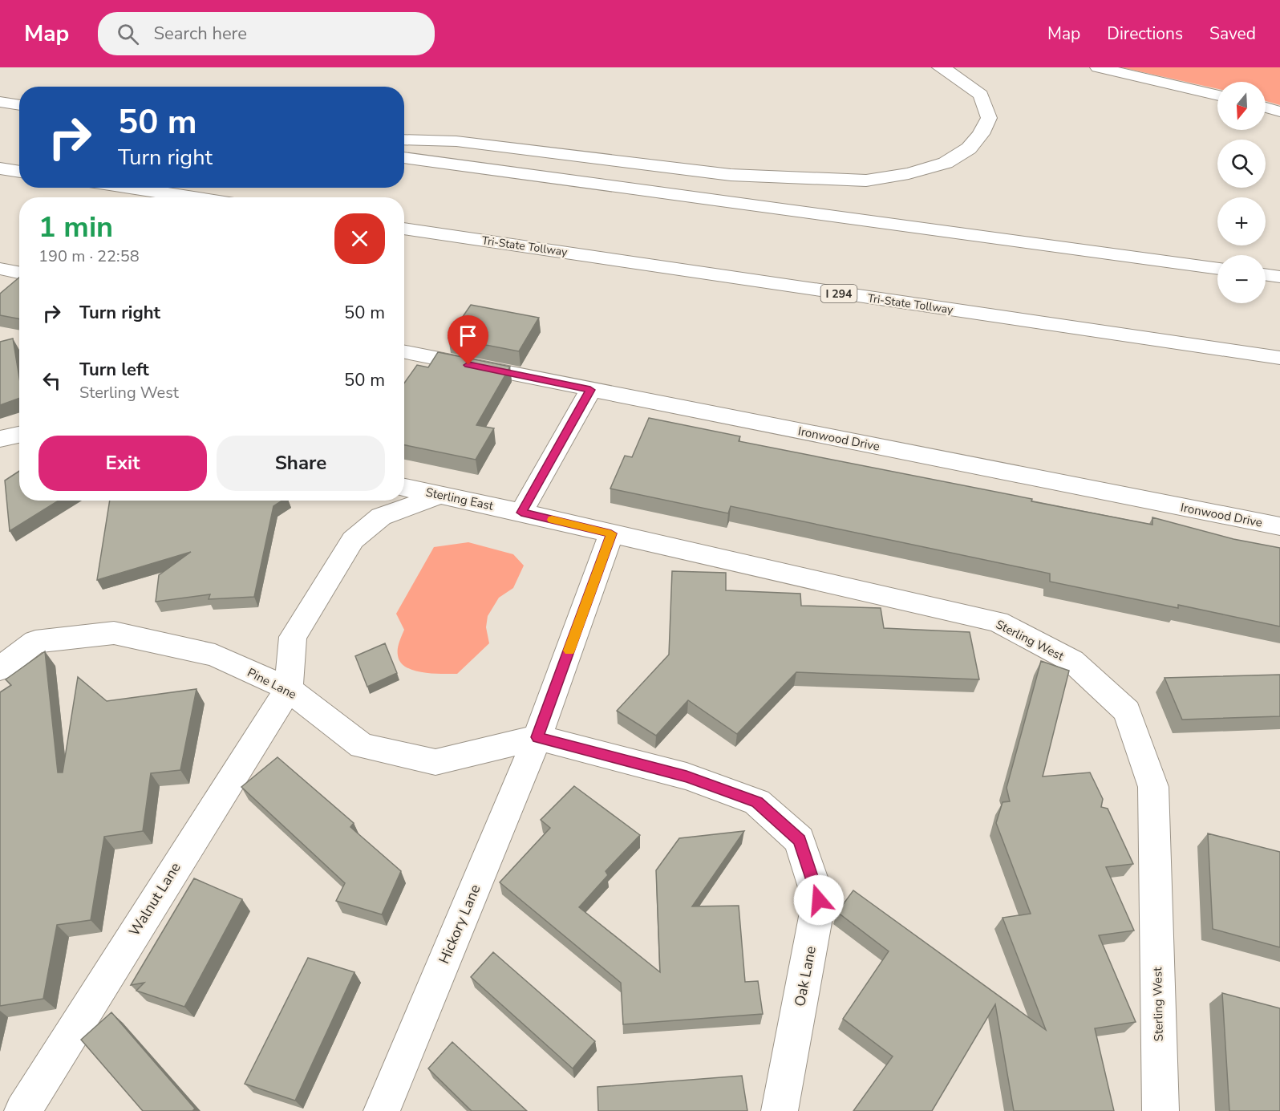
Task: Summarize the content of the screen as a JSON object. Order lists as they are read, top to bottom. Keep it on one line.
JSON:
{"streets":{"main road":["Tri-State Tollway","I 294","Ironwood Drive","Sterling East","Sterling West","Pine Lane","Walnut Lane","Hickory Lane","Oak Lane"]},"crossings":[["Sterling East","Sterling West"],["Sterling West","Hickory Lane"],["Pine Lane","Walnut Lane"],["Pine Lane","Hickory Lane"],["Pine Lane","Oak Lane"],["Hickory Lane","Oak Lane"]],"north":"bottom","page":{"header":"Map","search":"Search here","nav":["Map","Directions","Saved"],"map_buttons":["+","−"],"turn":["50 m","Turn right"],"heading":["1 min","190 m · 22:58"],"list":[{"name":"Turn right","value":"50 m"},{"name":"Turn left","note":"Sterling West","value":"50 m"}],"buttons":["Exit","Share"]}}
